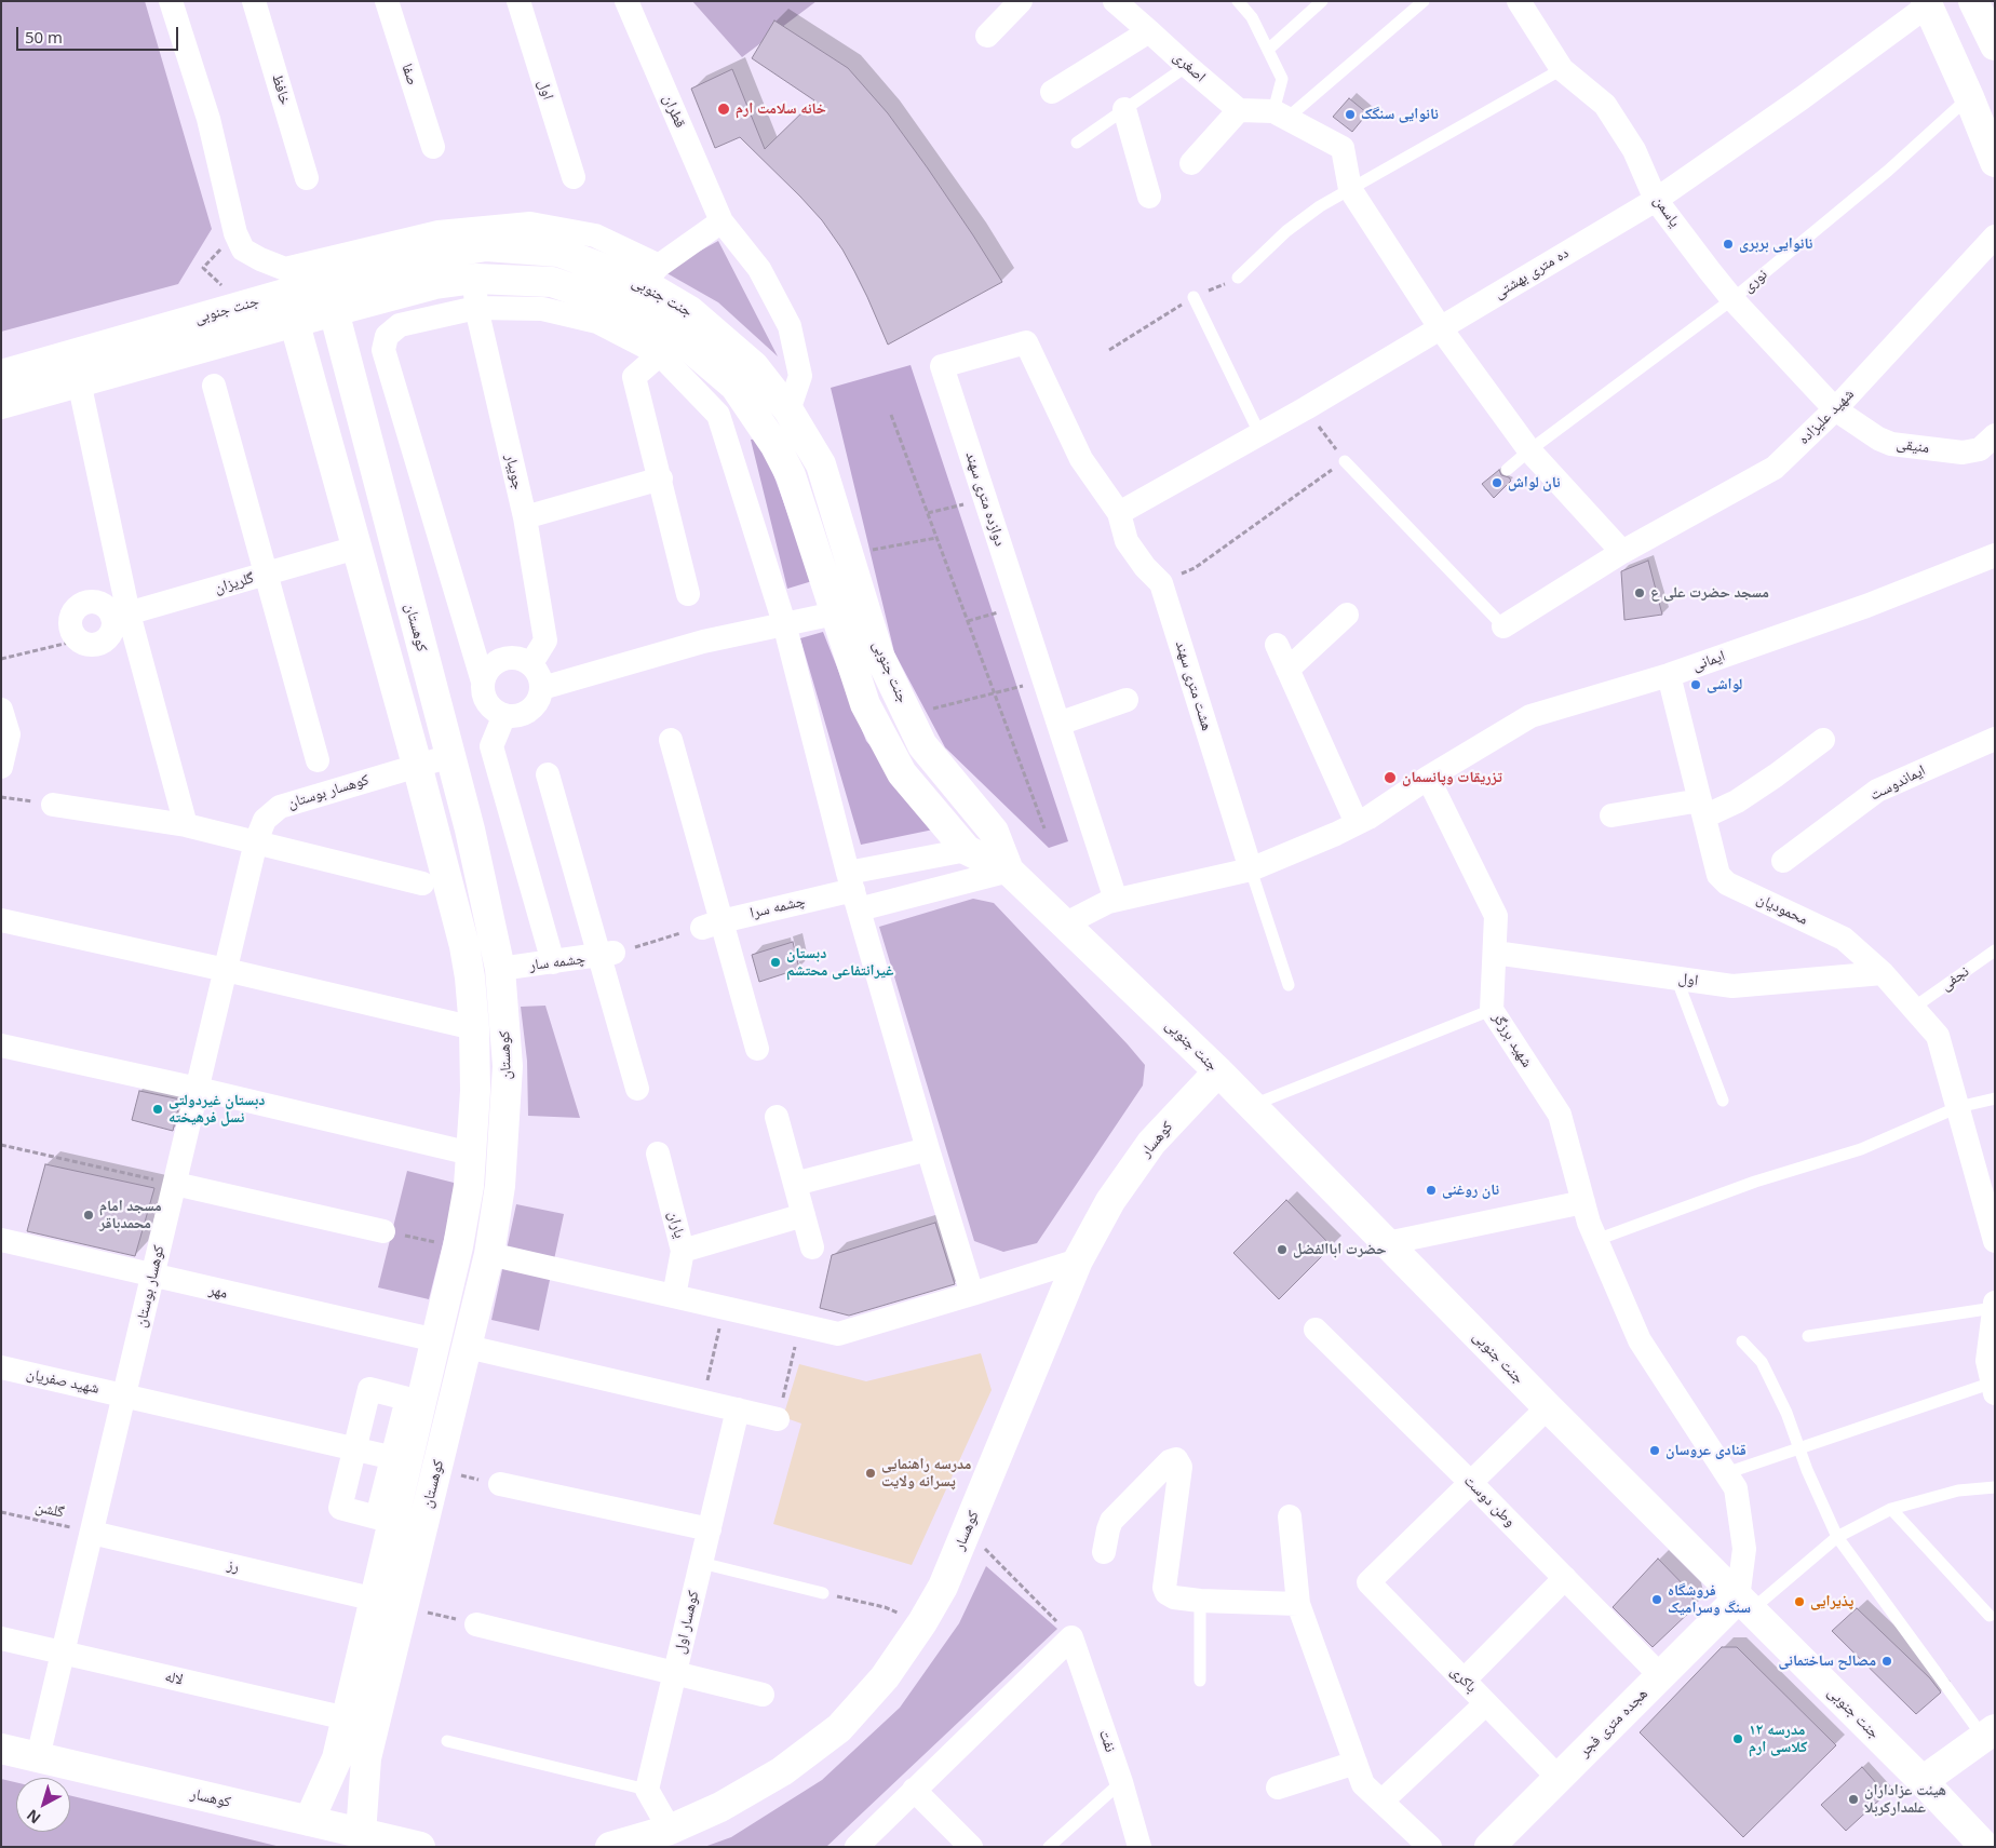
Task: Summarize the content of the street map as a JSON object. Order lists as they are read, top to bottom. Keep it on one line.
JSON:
{"streets":{"main road":["جنت جنوبی","کوهستان","کوهسار","هجده متری فجر"],"street":["اصغری","صفا","خافظ","اول","قطران","یاسمن","ده متری بهشتی","شهید علیزاده","منیقی","جویبار","دوازده متری سهند","گلریزان","ایمانی","هشت متری سهند","ایماندوست","کوهسار بوستان","چشمه‌ سرا","محمودیان","چشمه سار","شهید برزگر","یاران","مهر","شهید صفریان","وطن دوست","رز","کوهسار اول","لاله","باکری","نفت"],"lane":["نوری","نجفی"],"path":["گلشن"]},"crossings":[["اول","محمودیان"],["اول","شهید برزگر"],["قطران","جنت جنوبی"],["یاسمن","ده متری بهشتی"],["یاسمن","نوری"],["یاسمن","شهید علیزاده"],["یاسمن","منیقی"],["ده متری بهشتی","دوازده متری سهند"],["ده متری بهشتی","هشت متری سهند"],["جنت جنوبی","جویبار"],["جنت جنوبی","کوهستان"],["جنت جنوبی","شهید برزگر"],["جنت جنوبی","کوهسار"],["جنت جنوبی","هجده متری فجر"],["شهید علیزاده","منیقی"],["دوازده متری سهند","هشت متری سهند"],["گلریزان","کوهستان"],["کوهستان","کوهسار بوستان"],["کوهستان","چشمه سار"],["کوهستان","کوهسار"],["کوهستان","مهر"],["کوهستان","شهید صفریان"],["کوهستان","رز"],["کوهستان","لاله"],["ایمانی","محمودیان"],["ایمانی","شهید برزگر"],["کوهسار بوستان","کوهسار"],["کوهسار بوستان","مهر"],["کوهسار بوستان","شهید صفریان"],["کوهسار بوستان","گلشن"],["کوهسار بوستان","رز"],["کوهسار بوستان","لاله"],["محمودیان","نجفی"],["شهید برزگر","هجده متری فجر"],["وطن دوست","باکری"],["وطن دوست","هجده متری فجر"],["گلشن","رز"],["باکری","هجده متری فجر"]],"places":["خانه سلامت ارم","نانوایی سنگک","نانوایی بربری","نان لواش","مسجد حضرت علی ع","لواشی","تزریقات وپانسمان","دبستان غیرانتفاعی محتشم","دبستان غیردولتی نسل فرهیخته","نان روغنی","مسجد امام محمدباقر","حضرت اباالفضل","قنادی عروسان","مدرسه راهنمایی پسرانه ولایت","فروشگاه سنگ وسرامیک","پذیرایی","مصالح ساختمانی","مدرسه ۱۲ کلاسی ارم","هیئت عزاداران علمدارکربلا"],"scale_bar":"50 m","north":"bottom left"}
